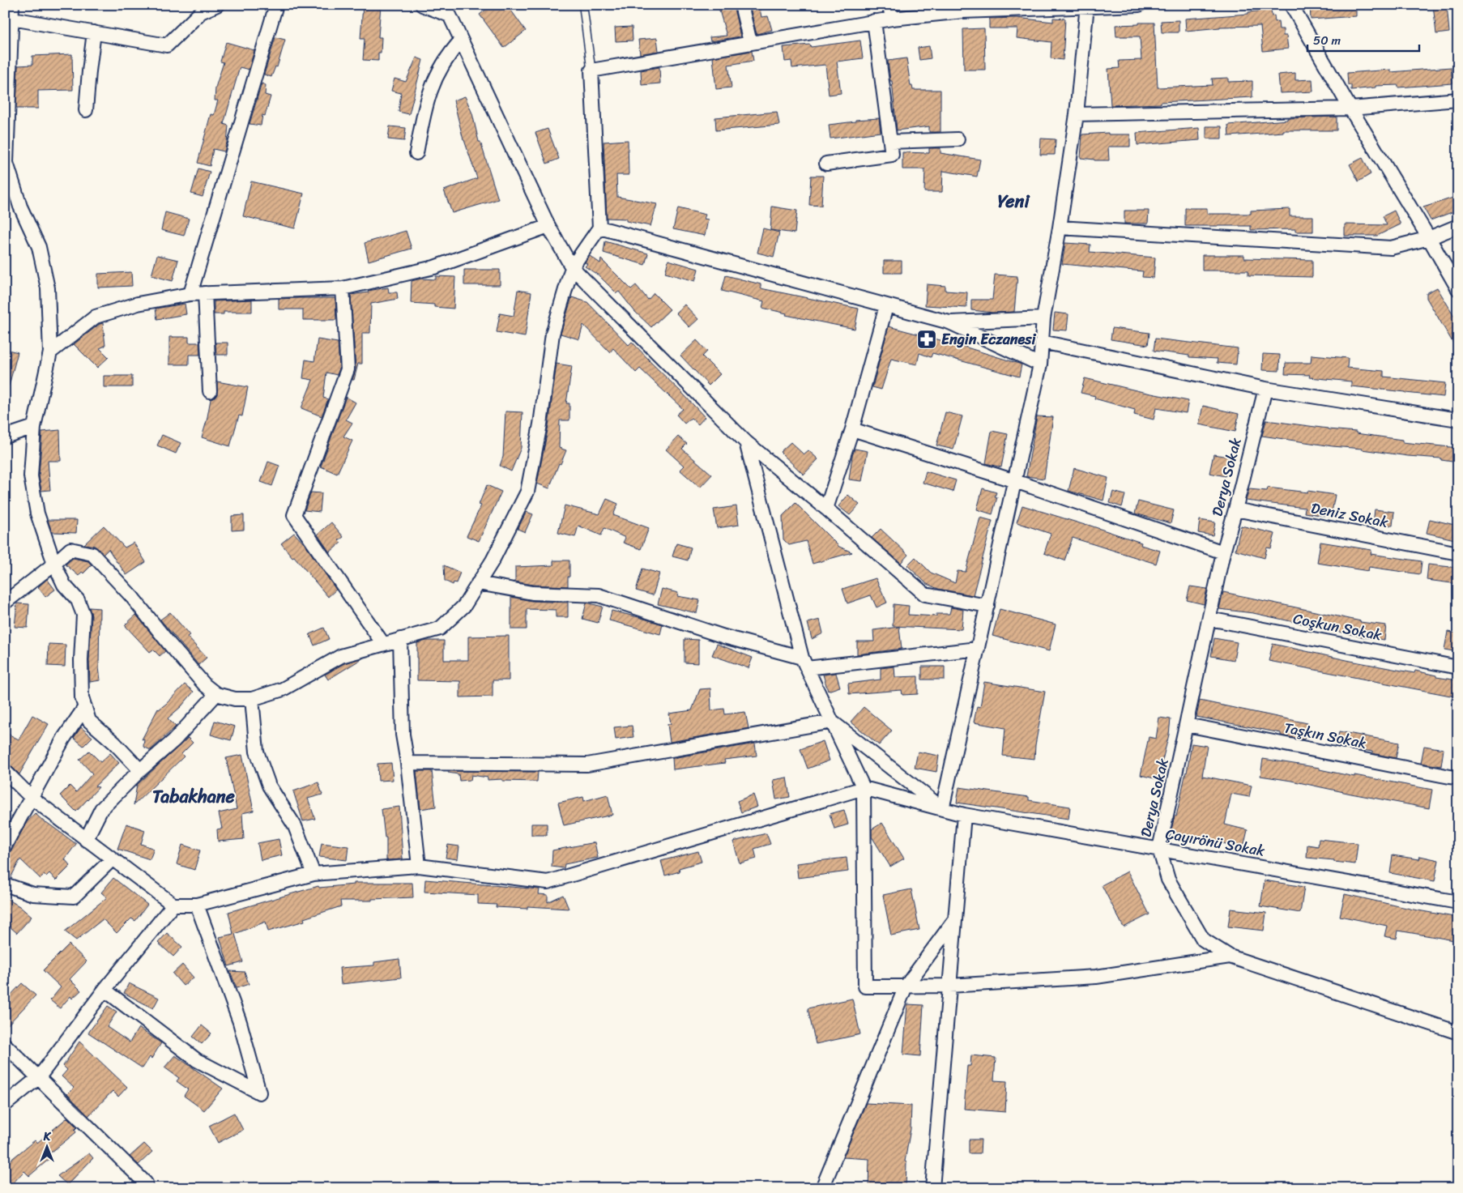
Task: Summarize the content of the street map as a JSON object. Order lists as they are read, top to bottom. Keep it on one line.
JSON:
{"streets":{"street":["Derya Sokak","Deniz Sokak","Coşkun Sokak","Taşkın Sokak","Çayırönü Sokak"]},"crossings":[["Derya Sokak","Deniz Sokak"],["Derya Sokak","Coşkun Sokak"],["Derya Sokak","Taşkın Sokak"],["Derya Sokak","Çayırönü Sokak"]],"districts":["Yeni","Tabakhane"],"places":{"pharmacy":["Engin Eczanesi"]},"scale_bar":"50 m","north":"top"}
